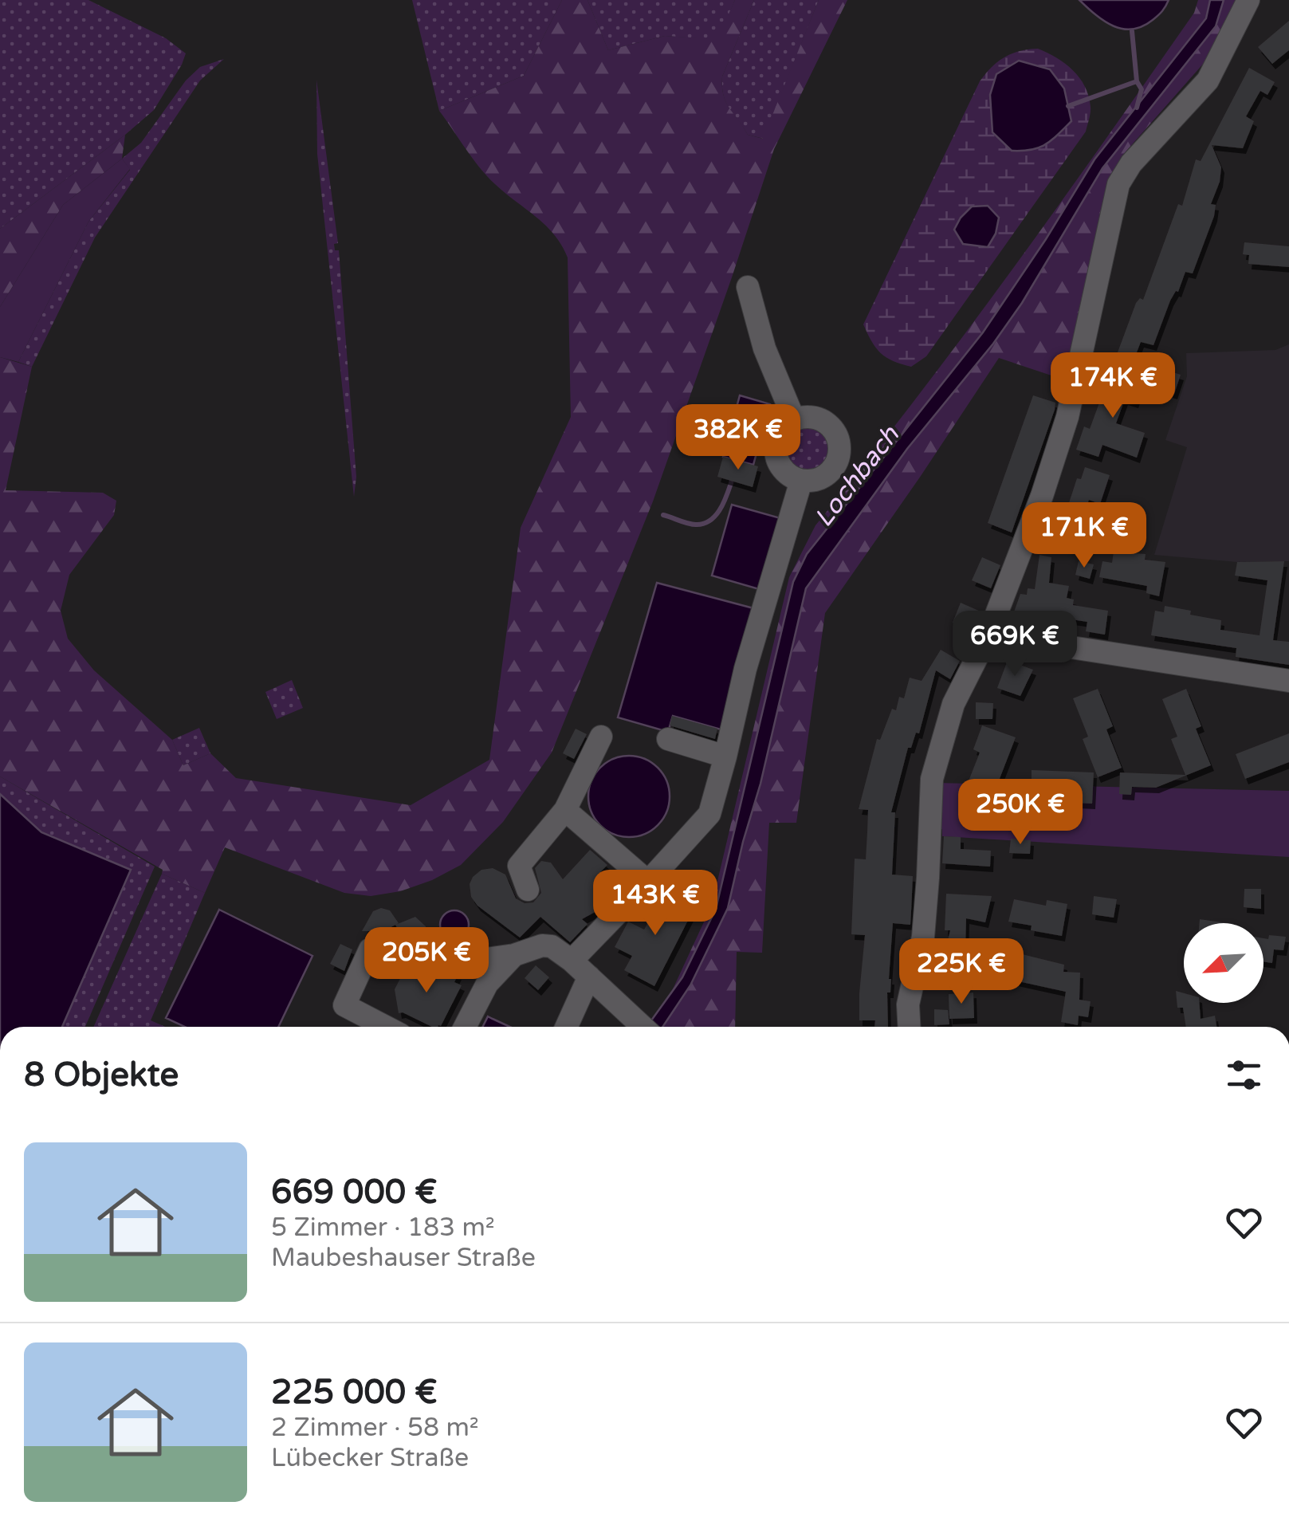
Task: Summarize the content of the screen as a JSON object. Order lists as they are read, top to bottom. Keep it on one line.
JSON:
{"water":["Lochbach"],"north":"bottom left","page":{"price":["174K €","382K €","171K €","669K €","250K €","143K €","205K €","225K €"],"heading":"8 Objekte","list":[{"name":"669 000 €","note":"5 Zimmer · 183 m² · Maubeshauser Straße"},{"name":"225 000 €","note":"2 Zimmer · 58 m² · Lübecker Straße"}]}}
